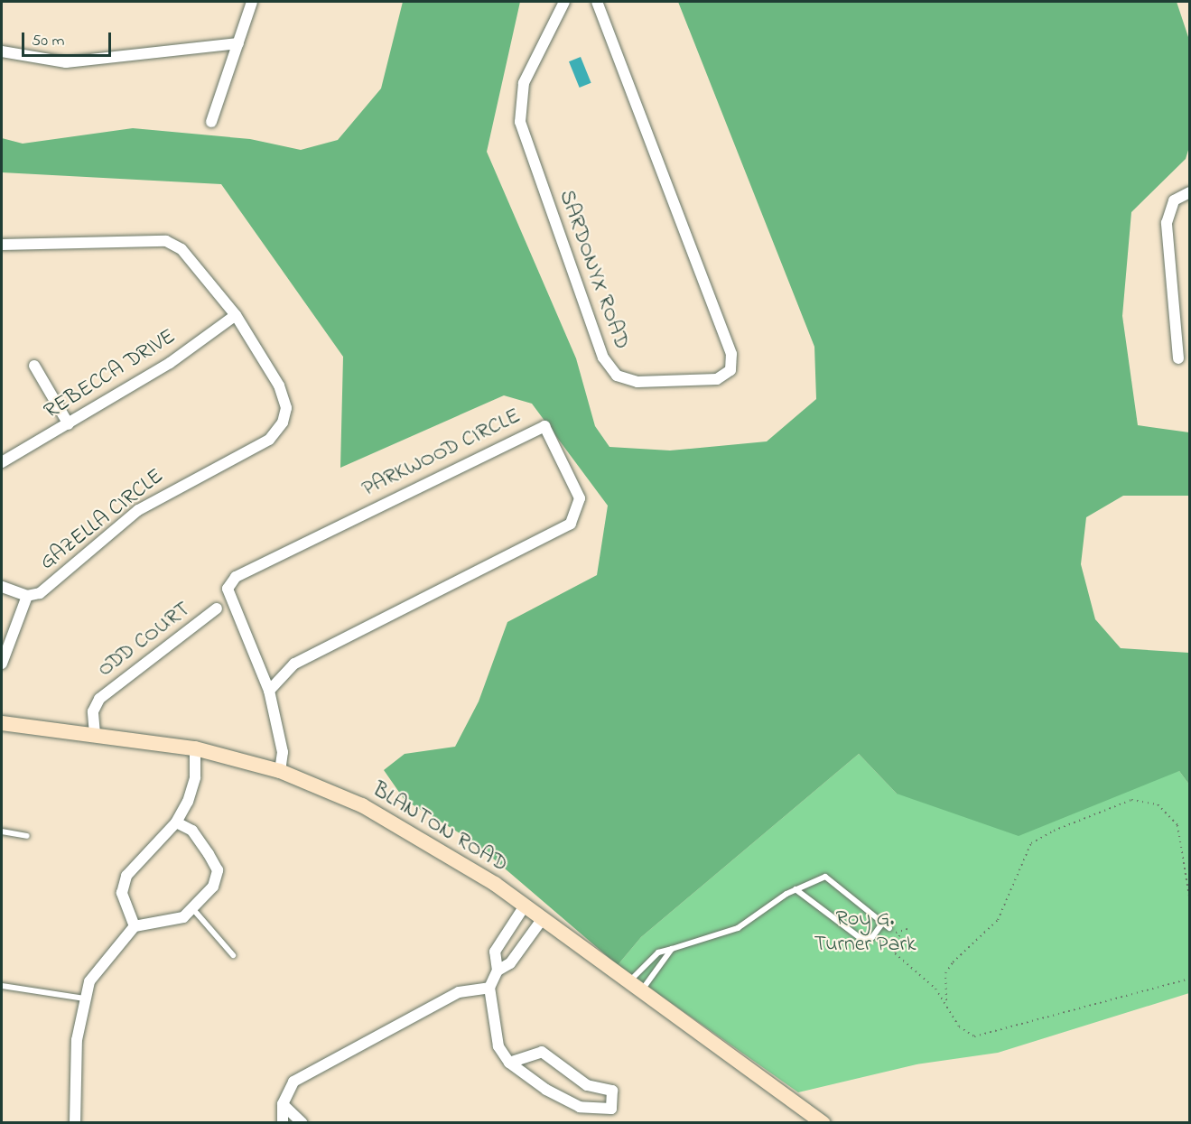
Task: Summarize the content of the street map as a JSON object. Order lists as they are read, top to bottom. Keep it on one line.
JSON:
{"streets":{"street":["SARDONYX ROAD","REBECCA DRIVE","PARKWOOD CIRCLE","GAZELLA CIRCLE","ODD COURT","BLANTON ROAD"]},"crossings":[["REBECCA DRIVE","GAZELLA CIRCLE"],["PARKWOOD CIRCLE","BLANTON ROAD"],["ODD COURT","BLANTON ROAD"]],"parks":["Roy G. Turner Park"],"scale_bar":"50 m"}
